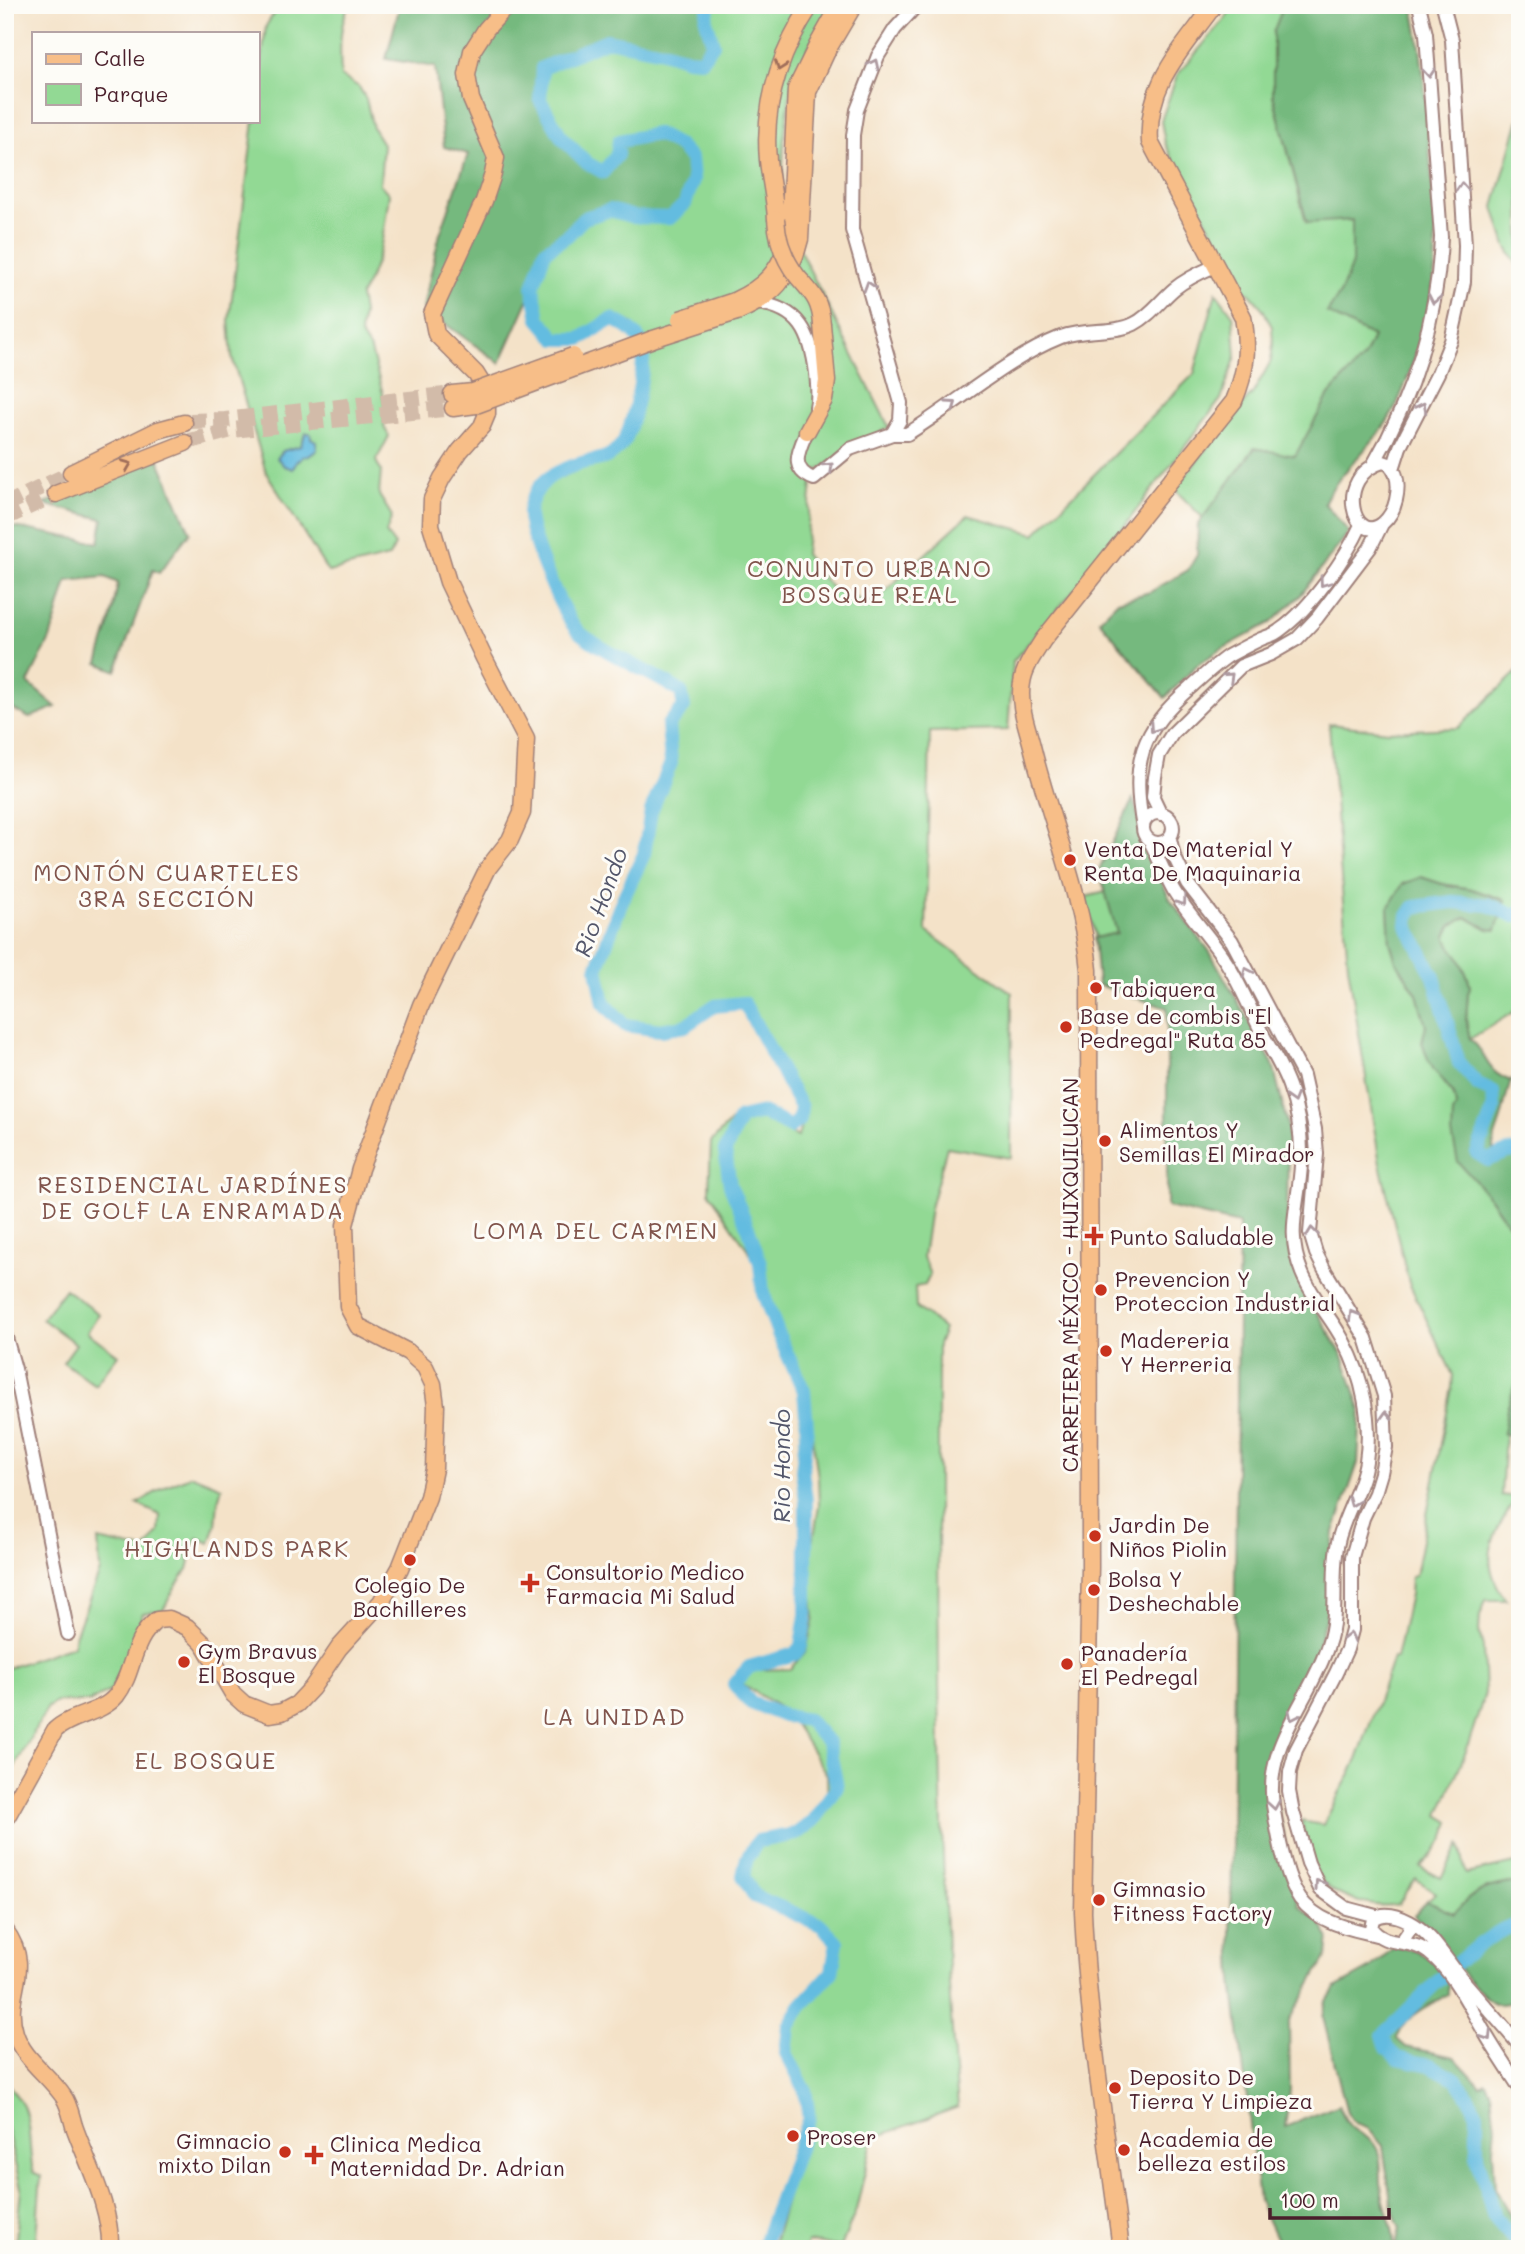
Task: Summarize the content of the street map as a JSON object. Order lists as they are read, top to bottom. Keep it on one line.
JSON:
{"streets":{"main road":["CARRETERA MÉXICO - HUIXQUILUCAN"]},"districts":["CONUNTO URBANO BOSQUE REAL","MONTÓN CUARTELES 3RA SECCIÓN","RESIDENCIAL JARDÍNES DE GOLF LA ENRAMADA","LOMA DEL CARMEN","HIGHLANDS PARK","LA UNIDAD","EL BOSQUE"],"water":["Rio Hondo"],"places":{"other":["Venta De Material Y Renta De Maquinaria","Tabiquera","Base de combis \"El Pedregal\" Ruta 85","Alimentos Y Semillas El Mirador","Prevencion Y Proteccion Industrial","Madereria Y Herreria","Jardin De Niños Piolin","Colegio De Bachilleres","Bolsa Y Deshechable","Gym Bravus El Bosque","Panadería El Pedregal","Gimnasio Fitness Factory","Deposito De Tierra Y Limpieza","Proser","Academia de belleza estilos","Gimnacio mixto Dilan"],"health":["Punto Saludable","Consultorio Medico Farmacia Mi Salud","Clinica Medica Maternidad Dr. Adrian"]},"legend":["Calle","Parque"],"scale_bar":"100 m"}
